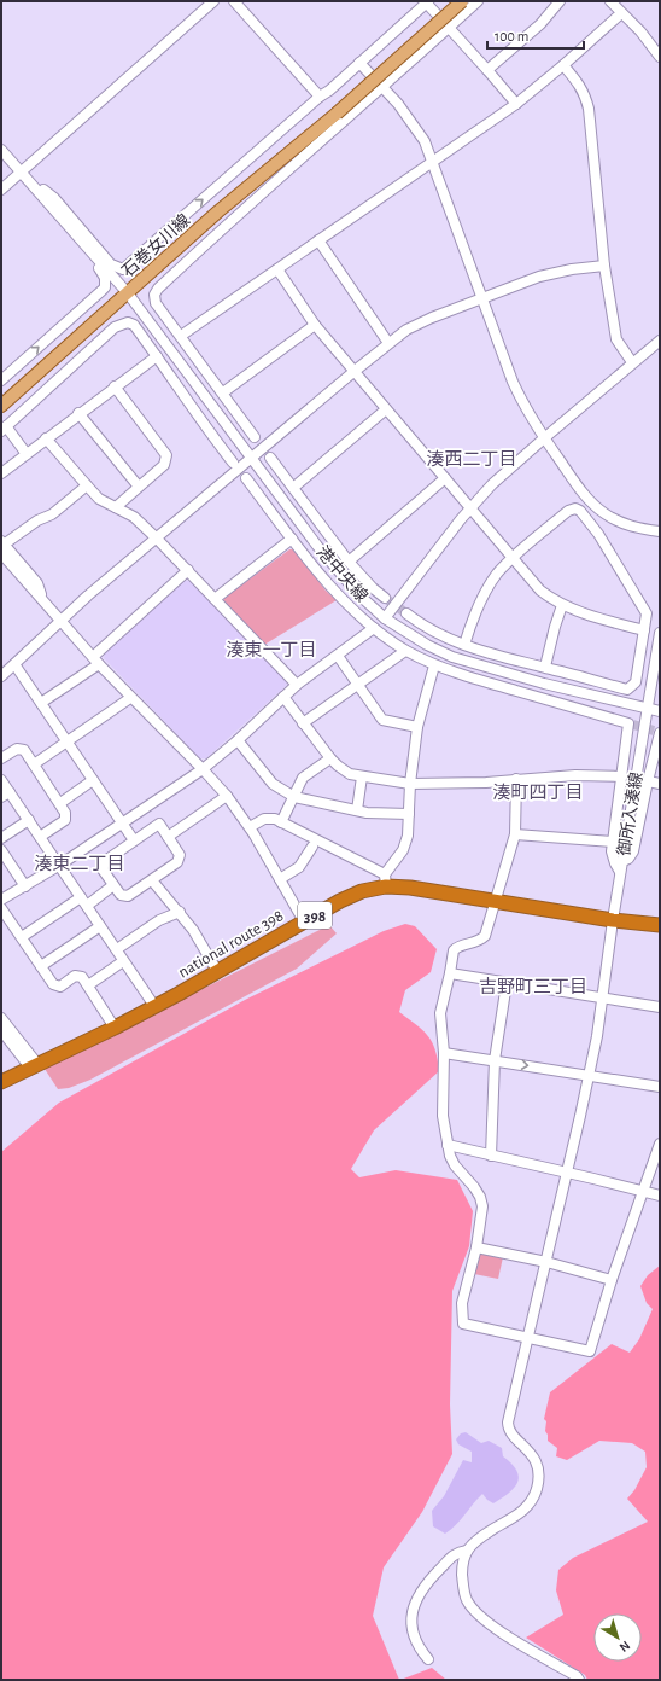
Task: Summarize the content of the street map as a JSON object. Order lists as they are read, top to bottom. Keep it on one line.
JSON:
{"streets":{"highway":["398","national route 398"],"main road":["石巻女川線"],"street":["港中央線","御所入湊線"]},"crossings":[["石巻女川線","港中央線"],["港中央線","御所入湊線"],["御所入湊線","national route 398"]],"districts":["湊西二丁目","湊東一丁目","湊町四丁目","湊東二丁目","吉野町三丁目"],"scale_bar":"100 m","north":"bottom right"}
